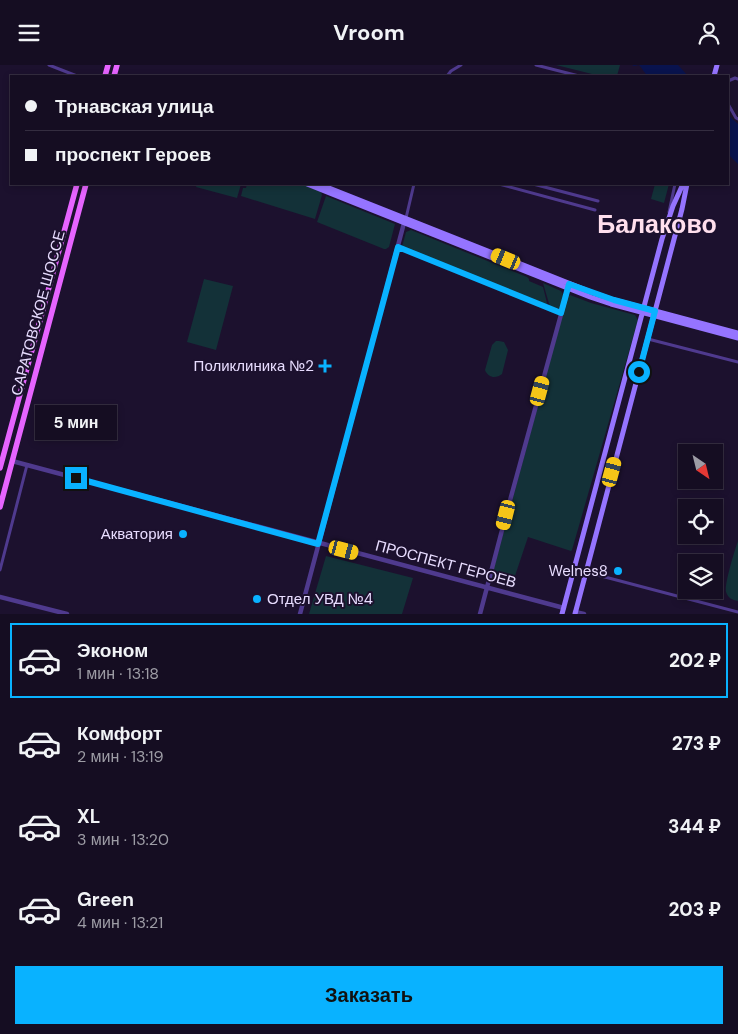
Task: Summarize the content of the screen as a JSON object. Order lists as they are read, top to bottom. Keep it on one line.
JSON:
{"streets":{"main road":["САРАТОВСКОЕ ШОССЕ","ПРОСПЕКТ ГЕРОЕВ"]},"crossings":[["САРАТОВСКОЕ ШОССЕ","ПРОСПЕКТ ГЕРОЕВ"]],"districts":["Балаково"],"places":{"health":["Поликлиника №2"],"other":["Акватория","Welnes8","Отдел УВД №4"]},"north":"bottom right","page":{"header":"Vroom","banner":["Трнавская улица","проспект Героев"],"bubble":"5 мин","list":[{"name":"Эконом","note":"1 мин · 13:18","value":"202 ₽"},{"name":"Комфорт","note":"2 мин · 13:19","value":"273 ₽"},{"name":"XL","note":"3 мин · 13:20","value":"344 ₽"},{"name":"Green","note":"4 мин · 13:21","value":"203 ₽"}],"buttons":"Заказать"}}
